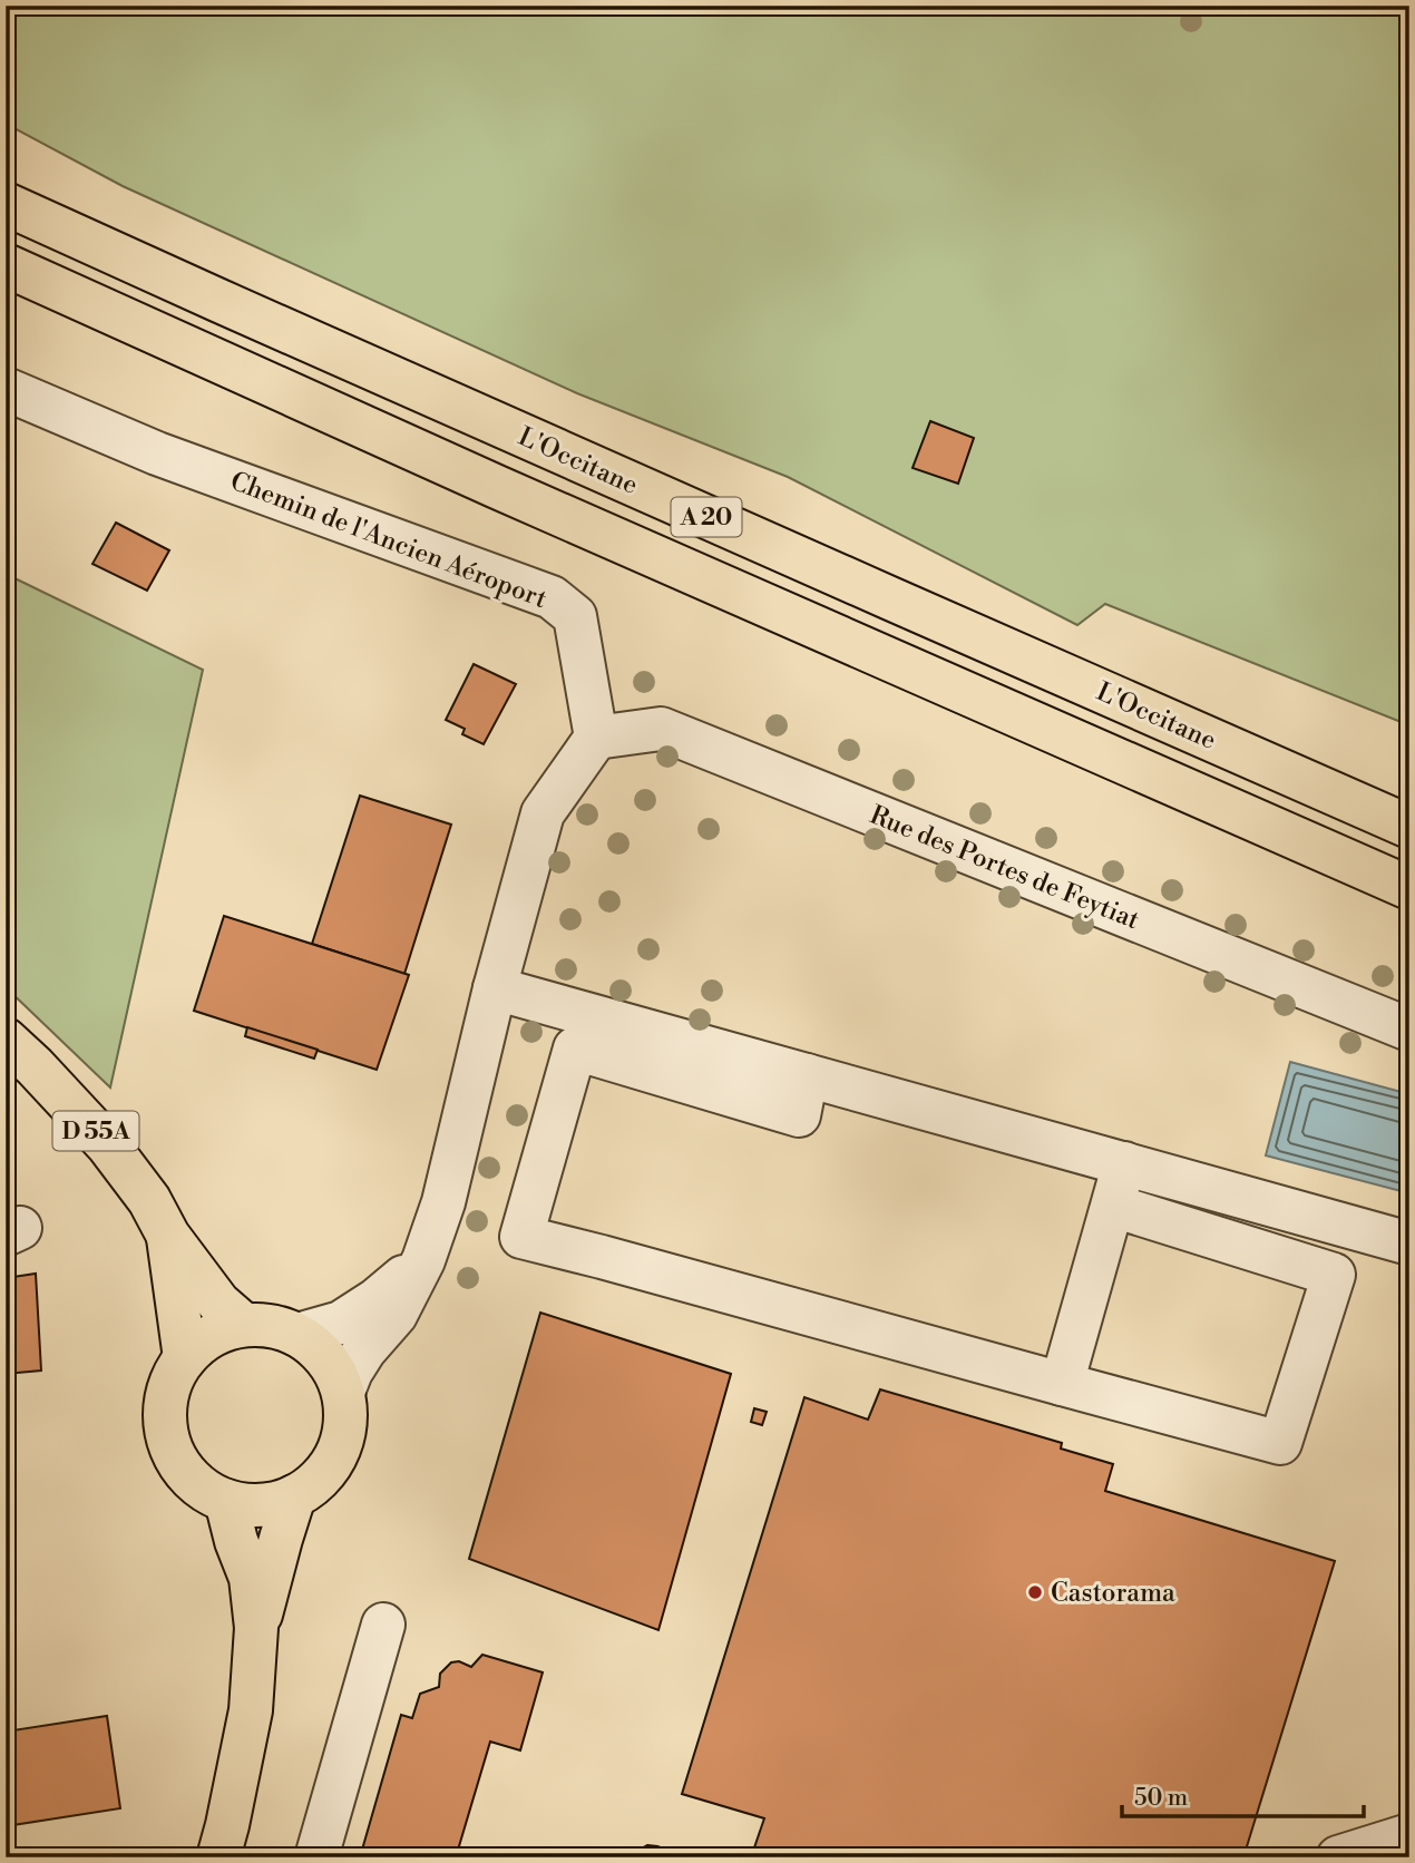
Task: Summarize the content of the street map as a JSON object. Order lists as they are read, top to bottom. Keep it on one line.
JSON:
{"streets":{"main road":["L'Occitane","A 20","D 55A"],"street":["Chemin de l'Ancien Aéroport","Rue des Portes de Feytiat"]},"crossings":[["Chemin de l'Ancien Aéroport","Rue des Portes de Feytiat"]],"places":["Castorama"],"scale_bar":"50 m"}
